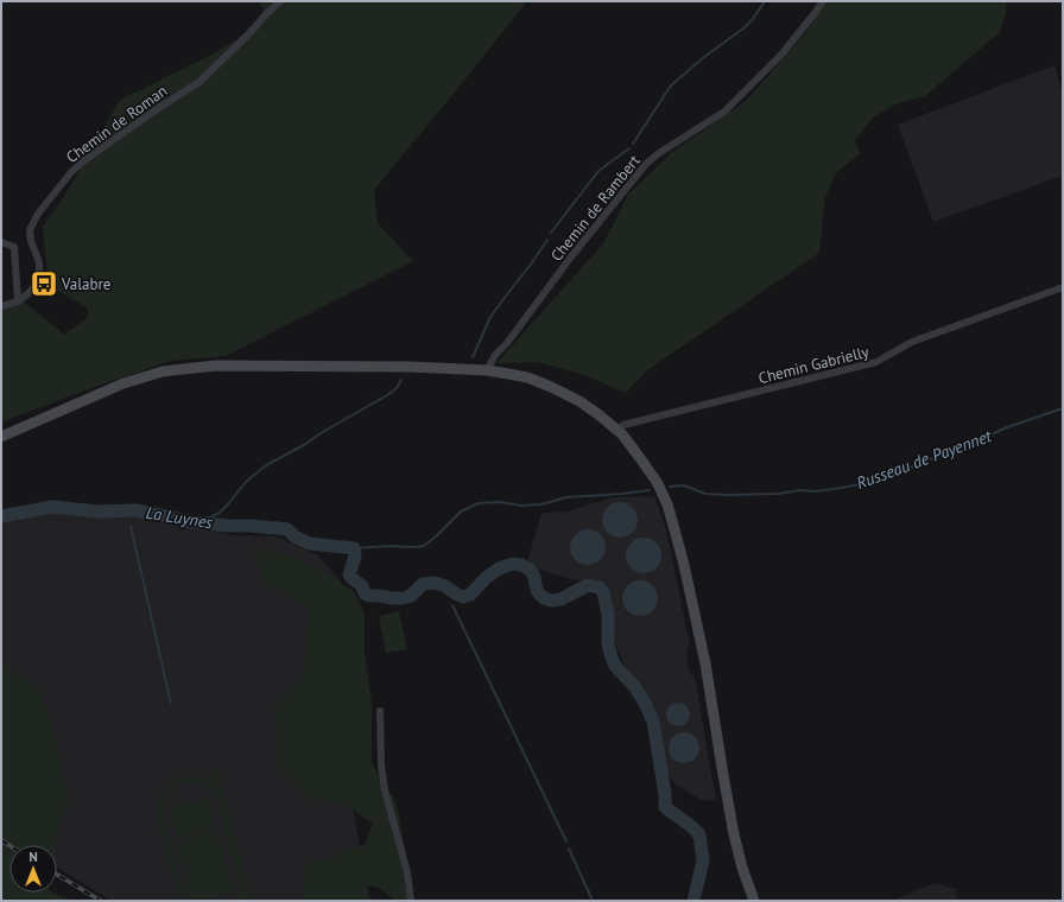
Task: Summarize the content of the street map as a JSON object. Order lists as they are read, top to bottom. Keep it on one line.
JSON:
{"streets":{"street":["Chemin de Roman","Chemin de Rambert","Chemin Gabrielly"]},"water":["Russeau de Payennet","La Luynes"],"places":{"bus stop":["Valabre"]},"north":"top"}
